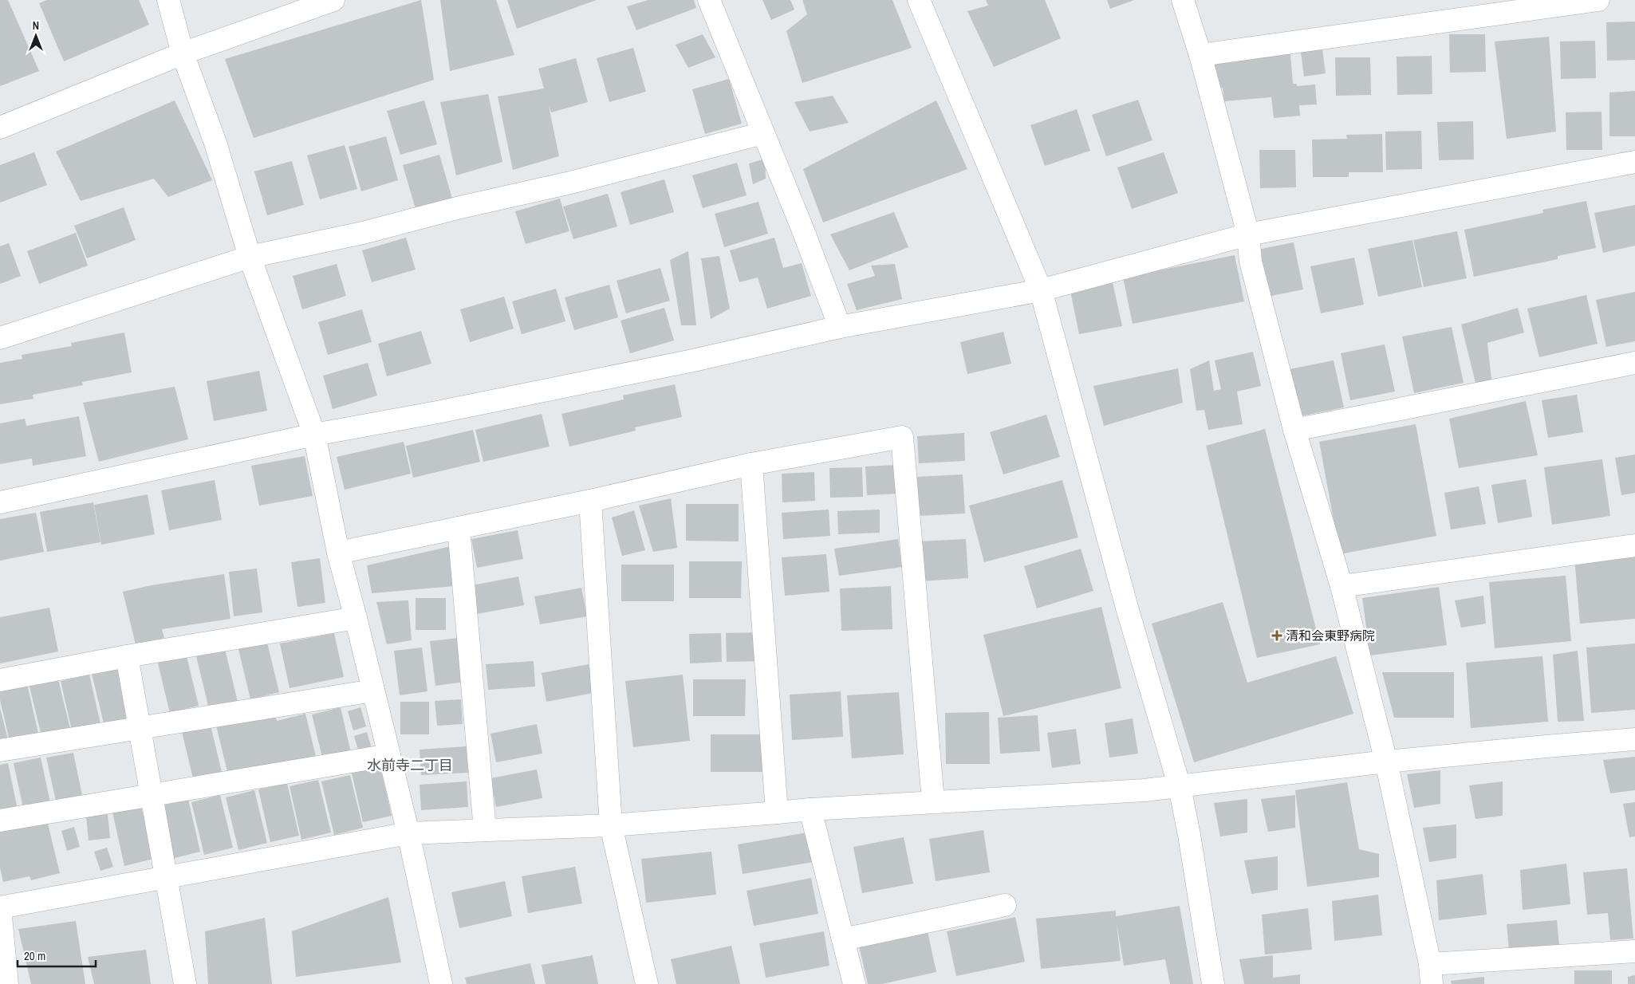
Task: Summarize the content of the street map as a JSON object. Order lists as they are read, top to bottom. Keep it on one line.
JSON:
{"districts":["水前寺二丁目"],"places":{"health":["清和会東野病院"]},"scale_bar":"20 m","north":"top"}
